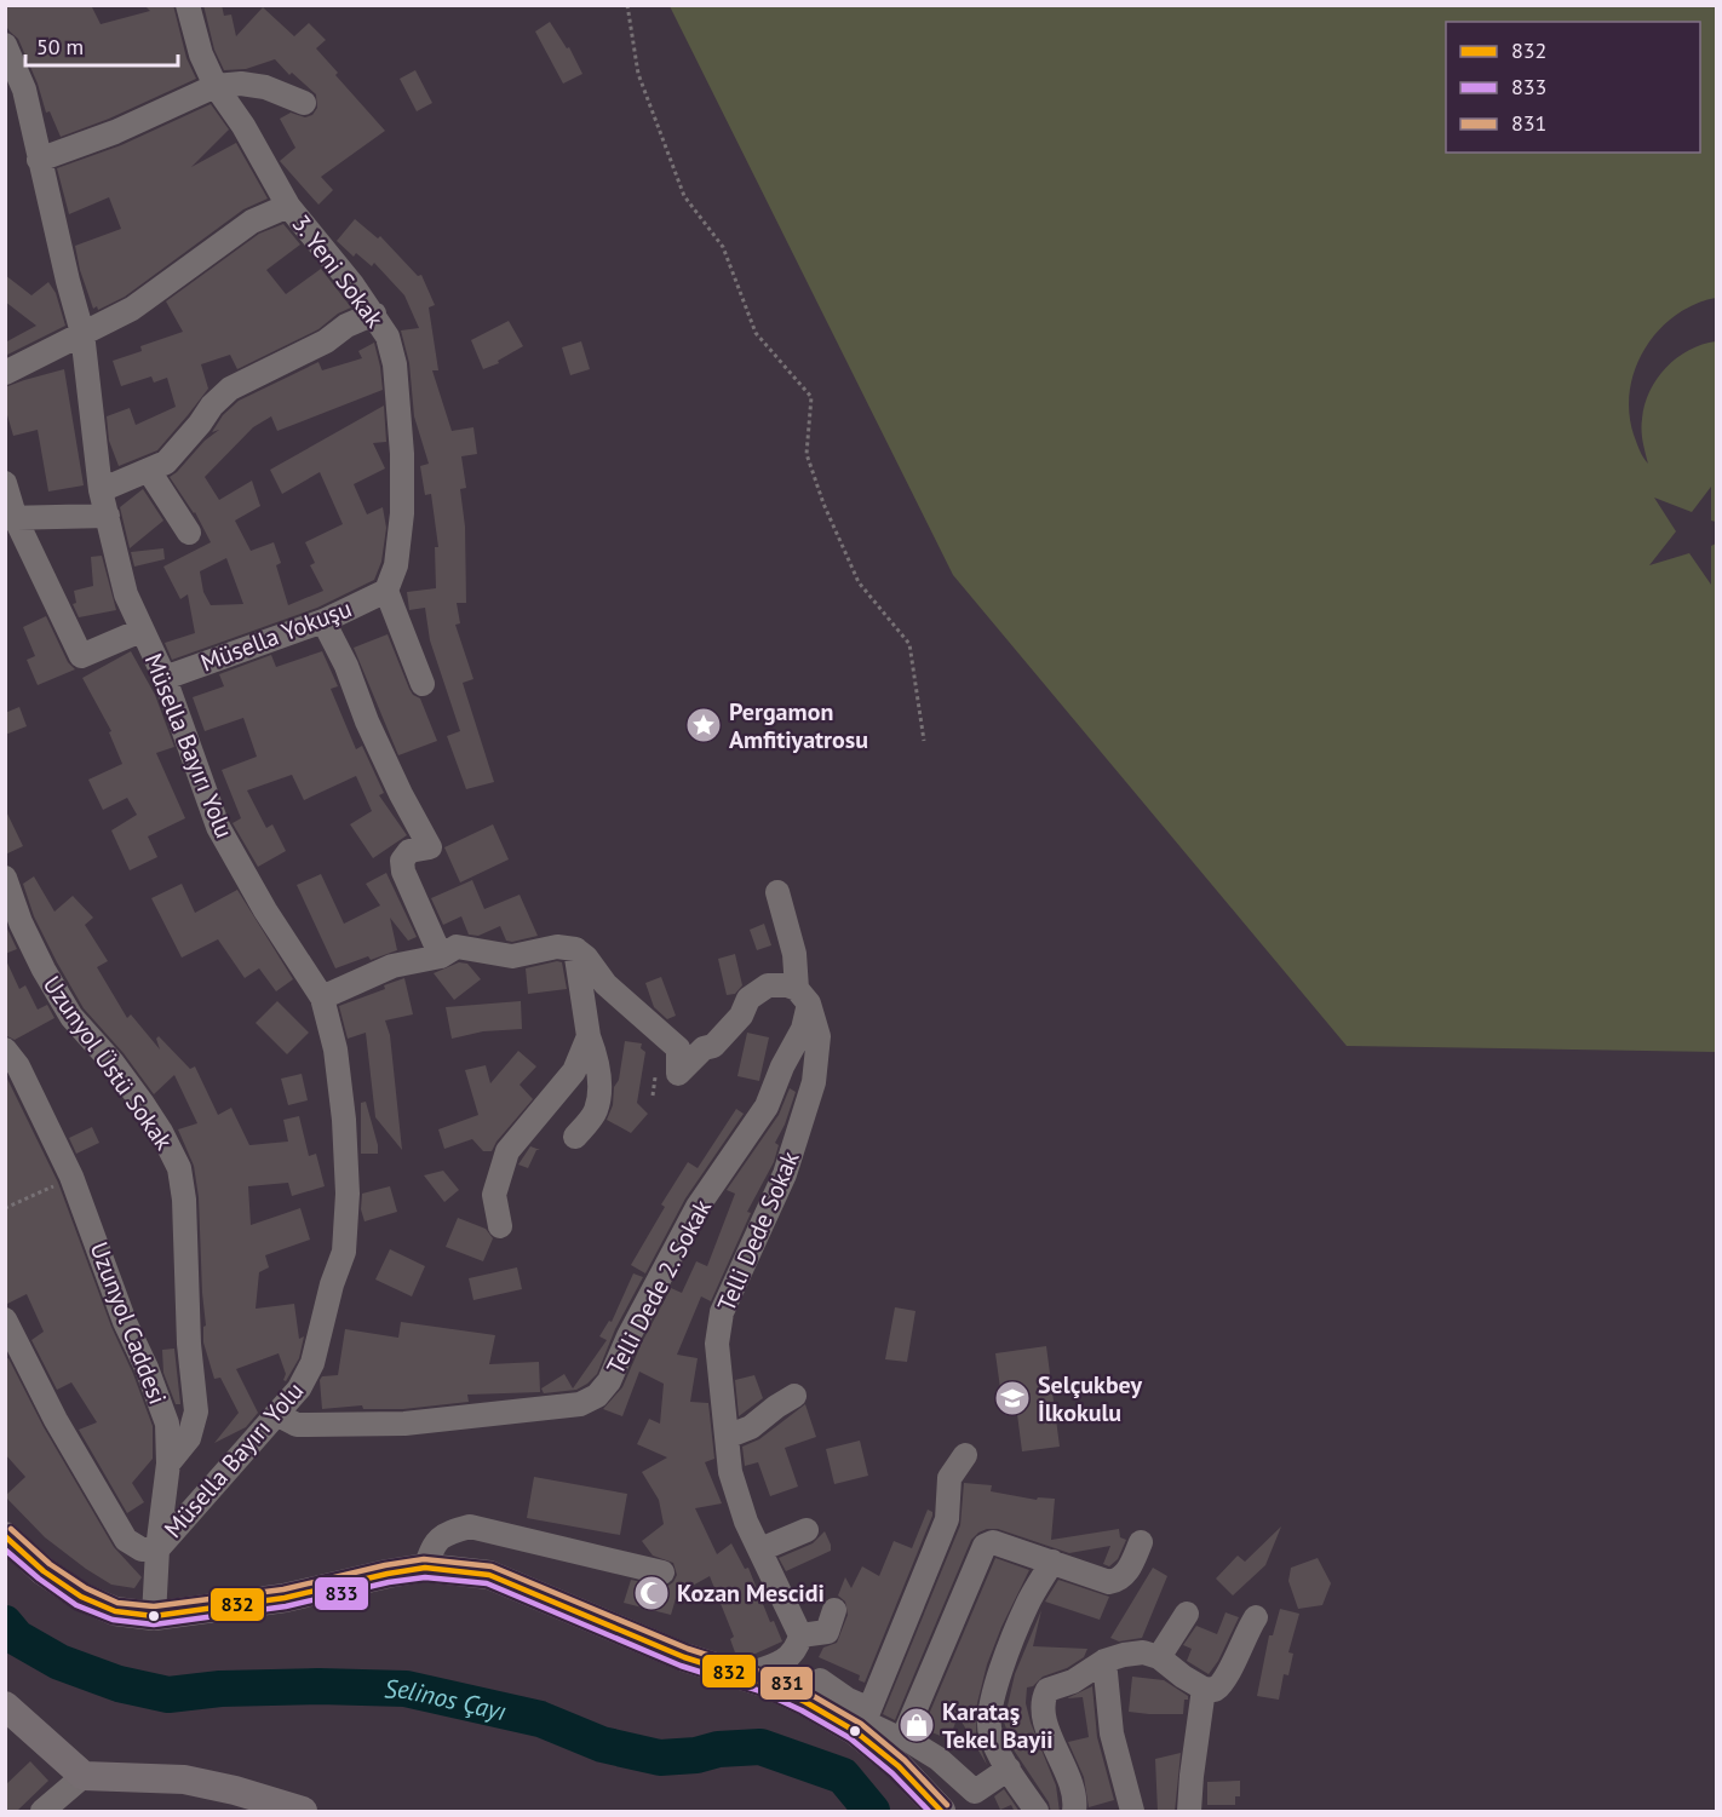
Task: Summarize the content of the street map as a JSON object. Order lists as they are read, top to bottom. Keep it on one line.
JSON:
{"streets":{"street":["3. Yeni Sokak","Müsella Yokuşu","Müsella Bayırı Yolu","Uzunyol Üstü Sokak","Telli Dede Sokak","Telli Dede 2. Sokak","Uzunyol Caddesi"]},"crossings":[["3. Yeni Sokak","Müsella Yokuşu"],["Müsella Yokuşu","Müsella Bayırı Yolu"],["Müsella Bayırı Yolu","Telli Dede 2. Sokak"],["Müsella Bayırı Yolu","Uzunyol Caddesi"],["Uzunyol Üstü Sokak","Uzunyol Caddesi"],["Telli Dede Sokak","Telli Dede 2. Sokak"]],"water":["Selinos Çayı"],"places":{"place":["Pergamon Amfitiyatrosu"],"school or university":["Selçukbey İlkokulu"],"mosque":["Kozan Mescidi"],"shop":["Karataş Tekel Bayii"]},"lines":["transit line 831","transit line 832","transit line 833"],"legend":["832","833","831"],"scale_bar":"50 m"}
